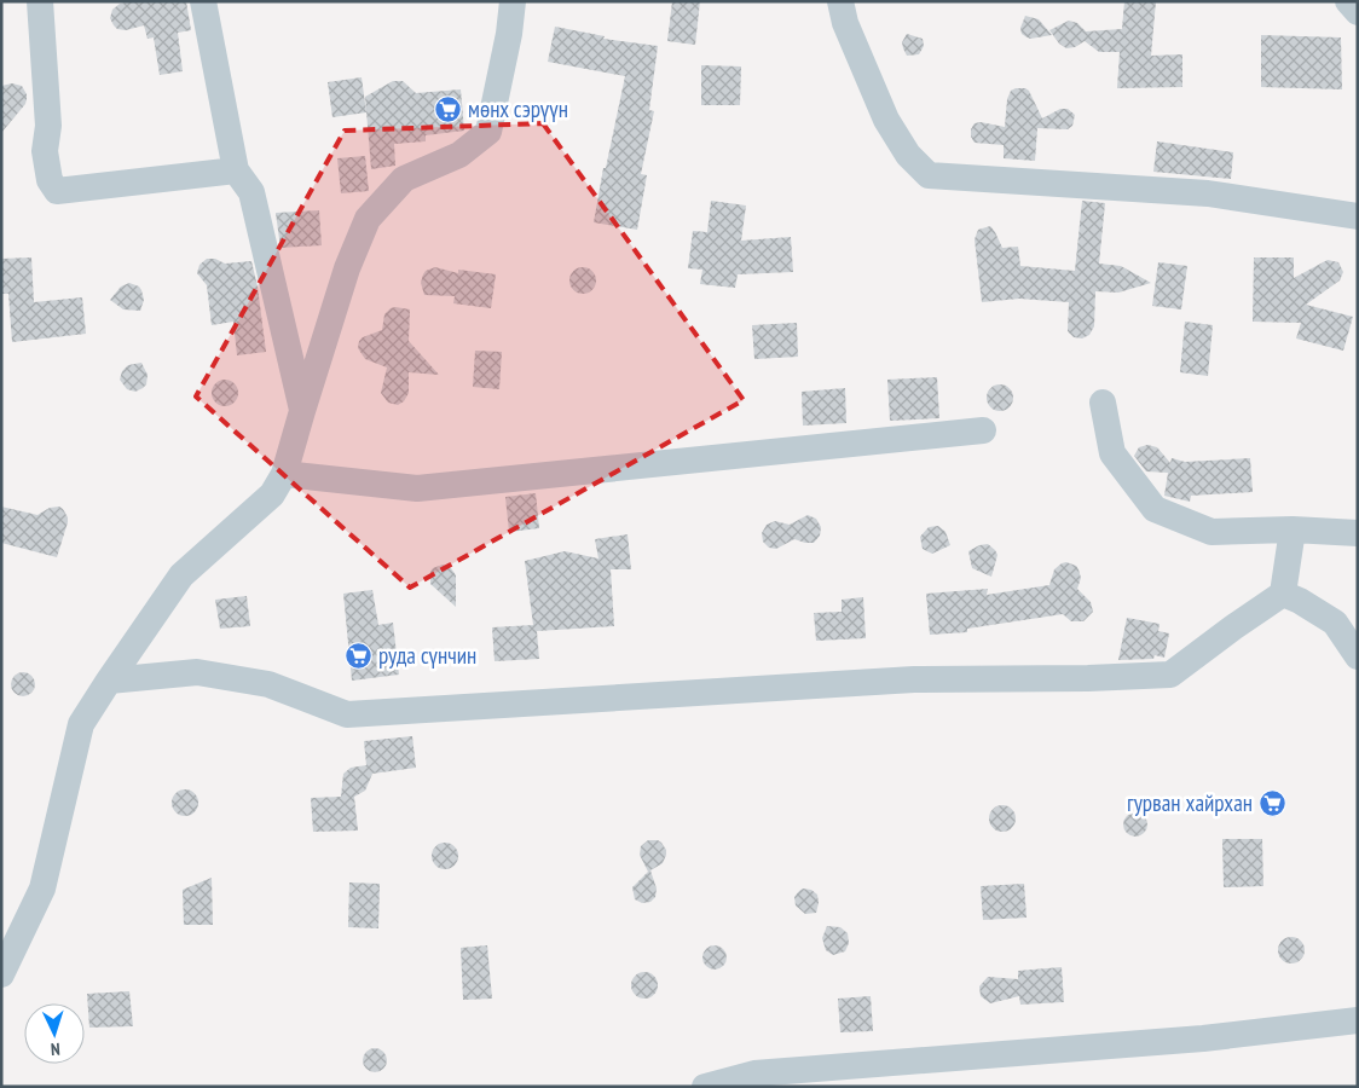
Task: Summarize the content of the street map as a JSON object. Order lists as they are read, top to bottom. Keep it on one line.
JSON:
{"places":{"supermarket":["мөнх сэрүүн","руда сүнчин","гурван хайрхан"]},"north":"bottom"}
